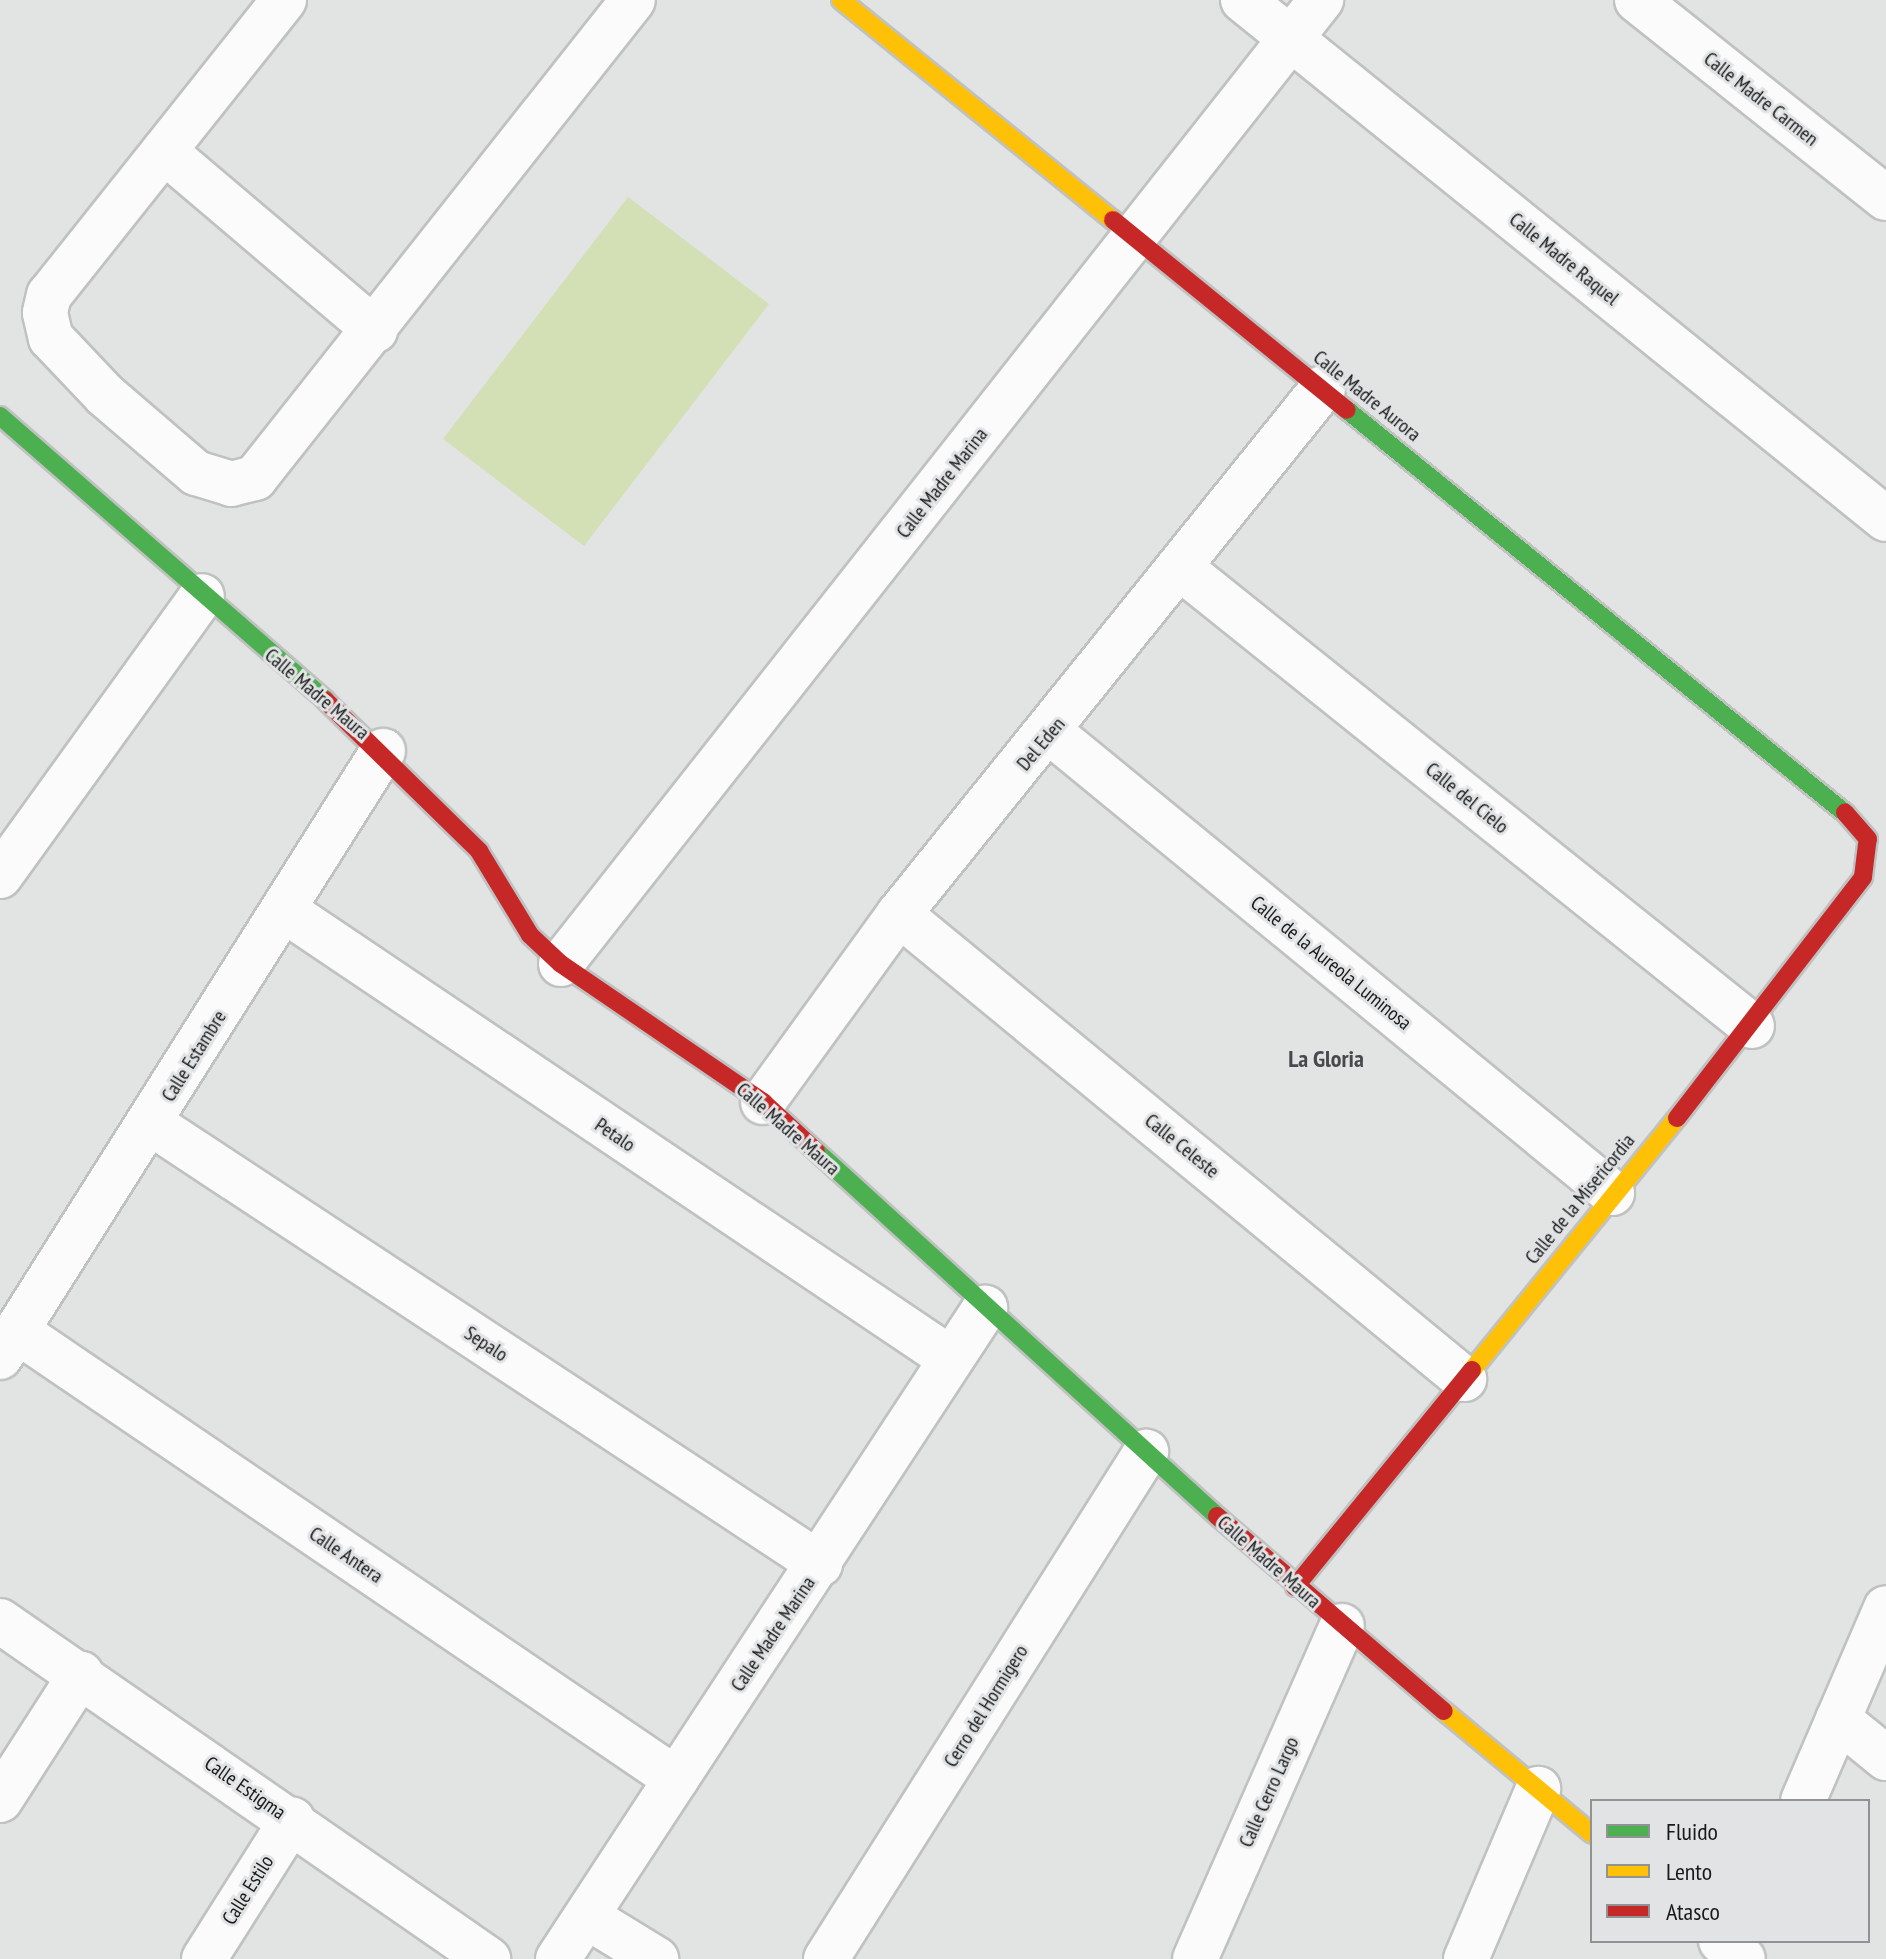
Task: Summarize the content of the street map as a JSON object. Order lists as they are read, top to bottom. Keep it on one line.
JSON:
{"streets":{"street":["Calle Madre Carmen","Calle Madre Raquel","Calle Madre Aurora","Calle Madre Marina","Calle Madre Maura","Del Eden","Calle del Cielo","Calle de la Aureola Luminosa","Calle Estambre","Petalo","Calle Celeste","Calle de la Misericordia","Sepalo","Calle Antera","Cerro del Hormigero","Calle Estigma","Calle Cerro Largo","Calle Estilo"]},"crossings":[["Calle Madre Raquel","Calle Madre Marina"],["Calle Madre Aurora","Calle Madre Marina"],["Calle Madre Aurora","Del Eden"],["Calle Madre Aurora","Calle de la Misericordia"],["Calle Madre Marina","Calle Madre Maura"],["Calle Madre Marina","Petalo"],["Calle Madre Marina","Sepalo"],["Calle Madre Marina","Calle Antera"],["Calle Madre Maura","Del Eden"],["Calle Madre Maura","Calle Estambre"],["Calle Madre Maura","Calle de la Misericordia"],["Calle Madre Maura","Cerro del Hormigero"],["Calle Madre Maura","Calle Cerro Largo"],["Del Eden","Calle del Cielo"],["Del Eden","Calle de la Aureola Luminosa"],["Del Eden","Calle Celeste"],["Calle del Cielo","Calle de la Misericordia"],["Calle de la Aureola Luminosa","Calle de la Misericordia"],["Calle Estambre","Petalo"],["Calle Estambre","Sepalo"],["Calle Estambre","Calle Antera"],["Calle Celeste","Calle de la Misericordia"],["Calle Estigma","Calle Estilo"]],"districts":["La Gloria"],"legend":["Fluido","Lento","Atasco"]}
